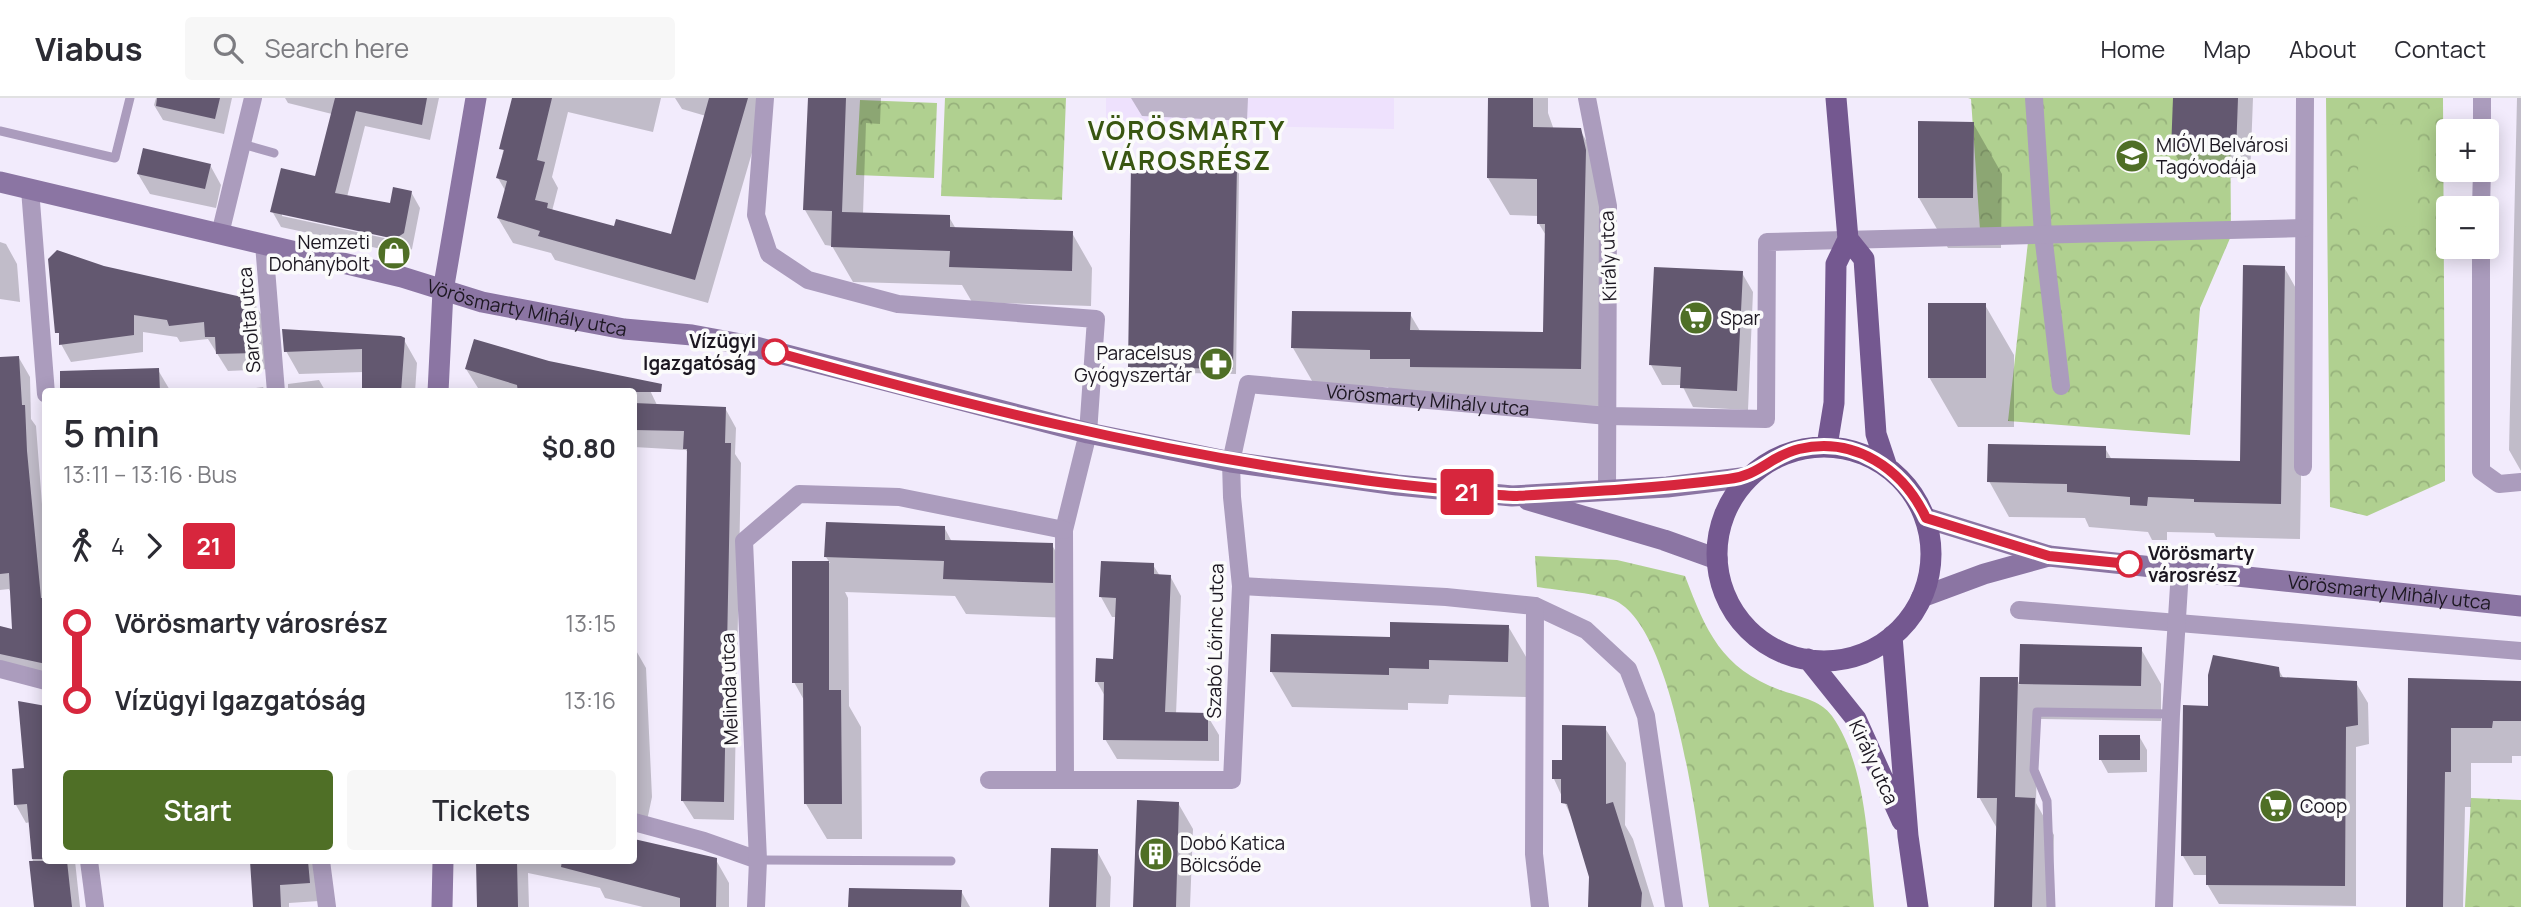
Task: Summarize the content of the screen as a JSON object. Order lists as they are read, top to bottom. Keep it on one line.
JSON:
{"streets":{"main road":["Király utca","Vörösmarty Mihály utca"],"street":["Sarolta utca","Szabó Lőrinc utca","Melinda utca"]},"crossings":[["Király utca","Vörösmarty Mihály utca"],["Vörösmarty Mihály utca","Sarolta utca"],["Vörösmarty Mihály utca","Szabó Lőrinc utca"]],"districts":["VÖRÖSMARTY VÁROSRÉSZ"],"places":{"school or university":["MIÓVI Belvárosi Tagóvodája"],"shop":["Nemzeti Dohánybolt"],"supermarket":["Spar","Coop"],"other":["Vízügyi Igazgatóság","Vörösmarty városrész"],"pharmacy":["Paracelsus Gyógyszertár"],"building":["Dobó Katica Bölcsőde"]},"lines":["bus line 21"],"page":{"header":"Viabus","search":"Search here","nav":["Home","Map","About","Contact"],"on_map":"21","map_buttons":["+","−"],"heading":["5 min","13:11 – 13:16 · Bus","$0.80"],"legs":["4","21"],"list":[{"name":"Vörösmarty városrész","value":"13:15"},{"name":"Vízügyi Igazgatóság","value":"13:16"}],"buttons":["Start","Tickets"]}}
